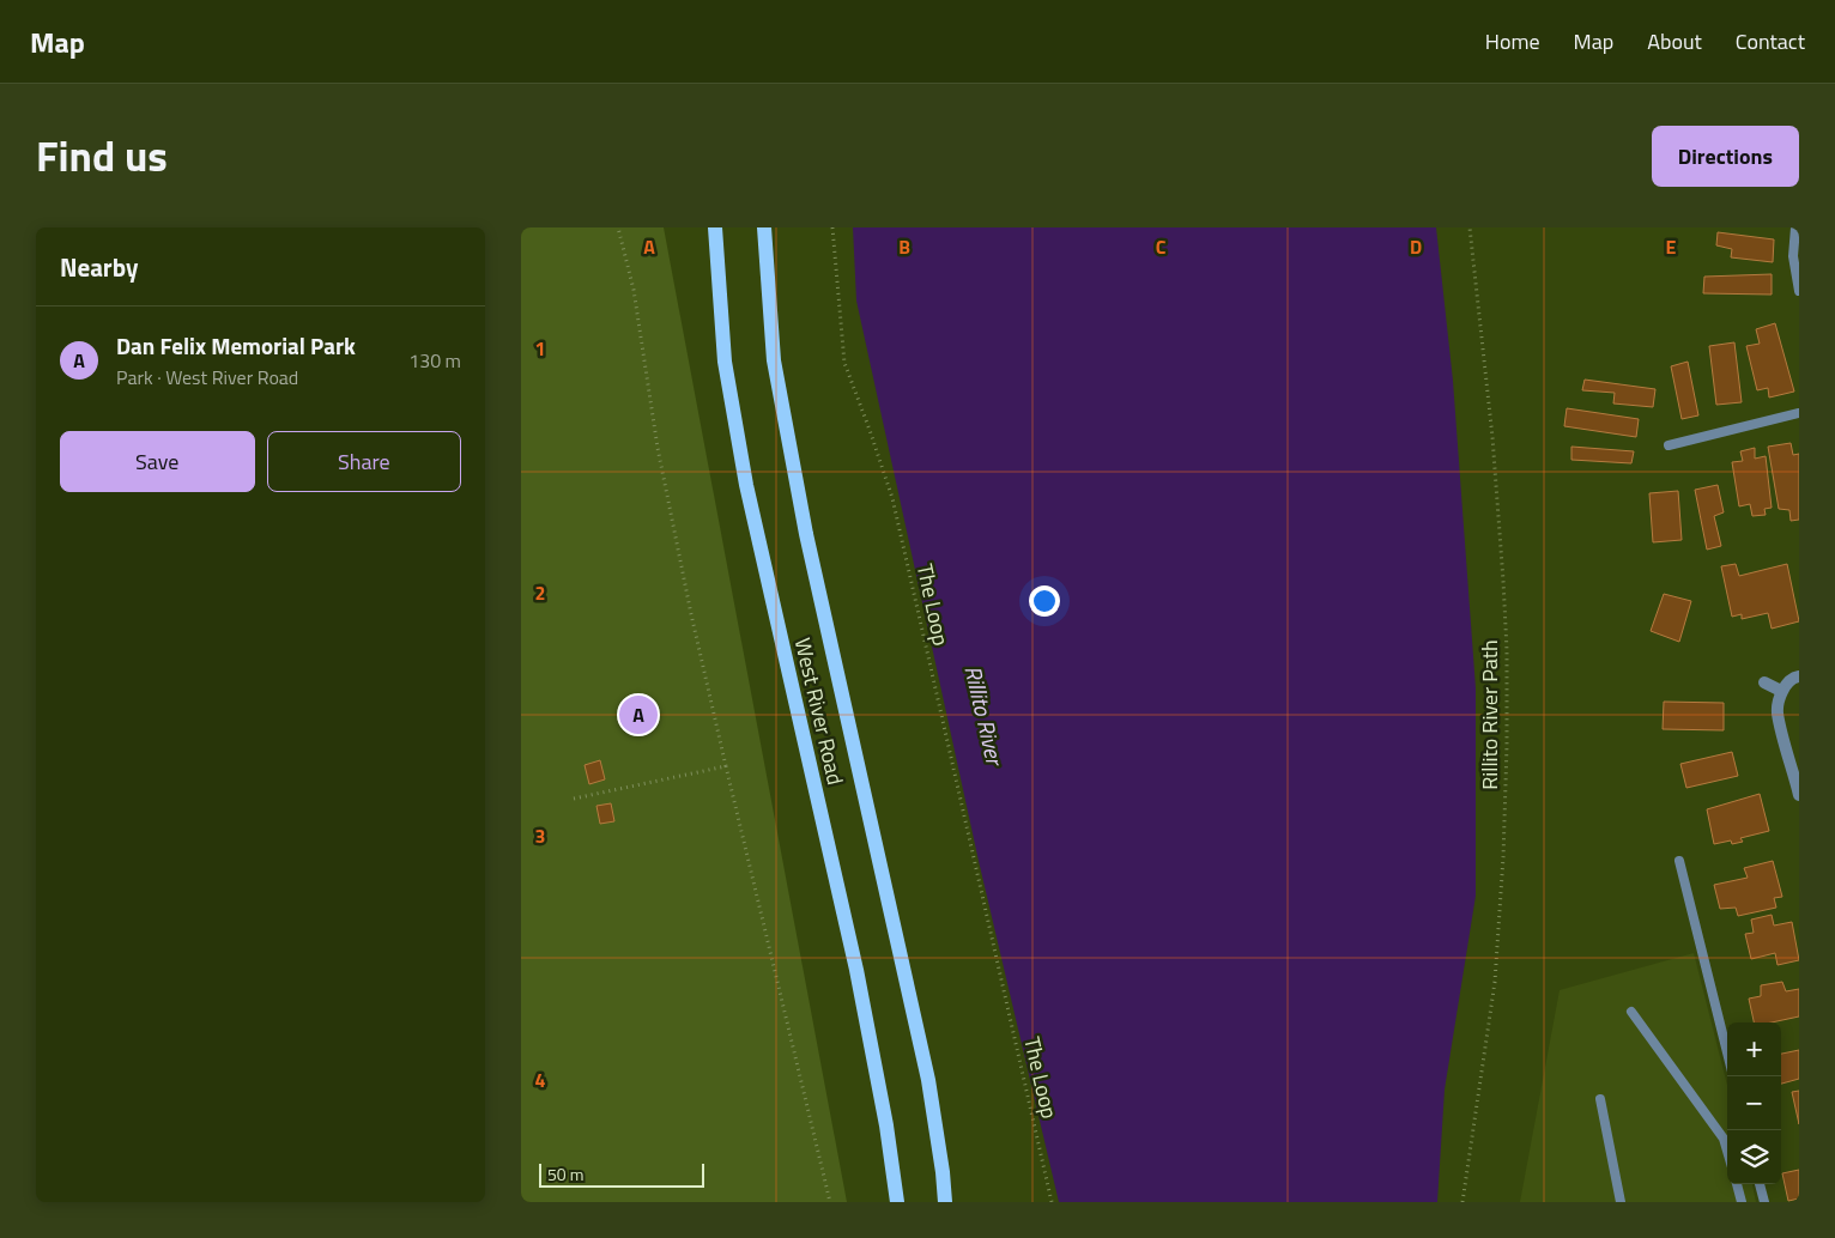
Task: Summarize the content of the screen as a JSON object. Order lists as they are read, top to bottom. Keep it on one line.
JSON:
{"streets":{"main road":["West River Road"],"path":["The Loop","Rillito River Path"]},"water":["Rillito River"],"scale_bar":"50 m","page":{"header":"Map","nav":["Home","Map","About","Contact"],"title":"Find us","buttons":["Directions",["Save","Share"]],"heading":"Nearby","list":[{"mark":"A","name":"Dan Felix Memorial Park","note":"Park · West River Road","value":"130 m"}],"pins":"A","map_buttons":["+","−"],"scale":"50 m"},"grid":{"columns":["A","B","C","D","E"],"rows":["1","2","3","4"]}}
